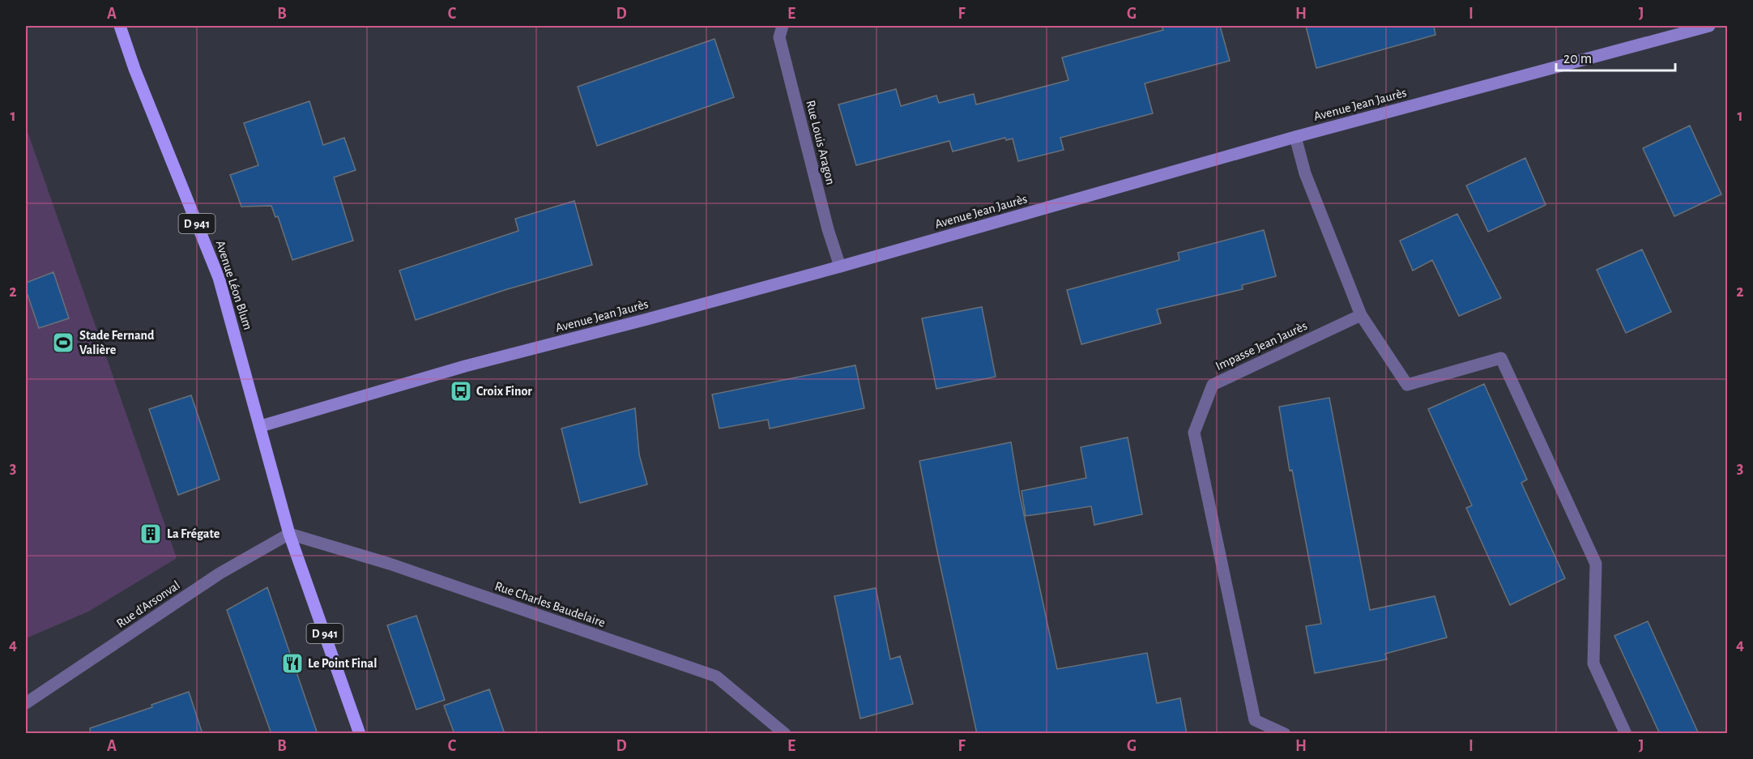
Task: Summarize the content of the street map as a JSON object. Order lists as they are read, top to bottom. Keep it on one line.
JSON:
{"streets":{"main road":["Avenue Jean Jaurès","D 941","Avenue Léon Blum"],"street":["Rue Louis Aragon","Impasse Jean Jaurès","Rue d'Arsonval","Rue Charles Baudelaire"]},"crossings":[["Avenue Jean Jaurès","Rue Louis Aragon"],["Avenue Jean Jaurès","Avenue Léon Blum"],["D 941","Avenue Léon Blum"],["D 941","Rue d'Arsonval"],["D 941","Rue Charles Baudelaire"],["Avenue Léon Blum","Rue d'Arsonval"],["Avenue Léon Blum","Rue Charles Baudelaire"],["Rue d'Arsonval","Rue Charles Baudelaire"]],"places":{"sports":["Stade Fernand Valière"],"bus stop":["Croix Finor"],"building":["La Frégate"],"restaurant":["Le Point Final"]},"scale_bar":"20 m","grid":{"columns":["A","B","C","D","E","F","G","H","I","J"],"rows":["1","2","3","4"]}}
